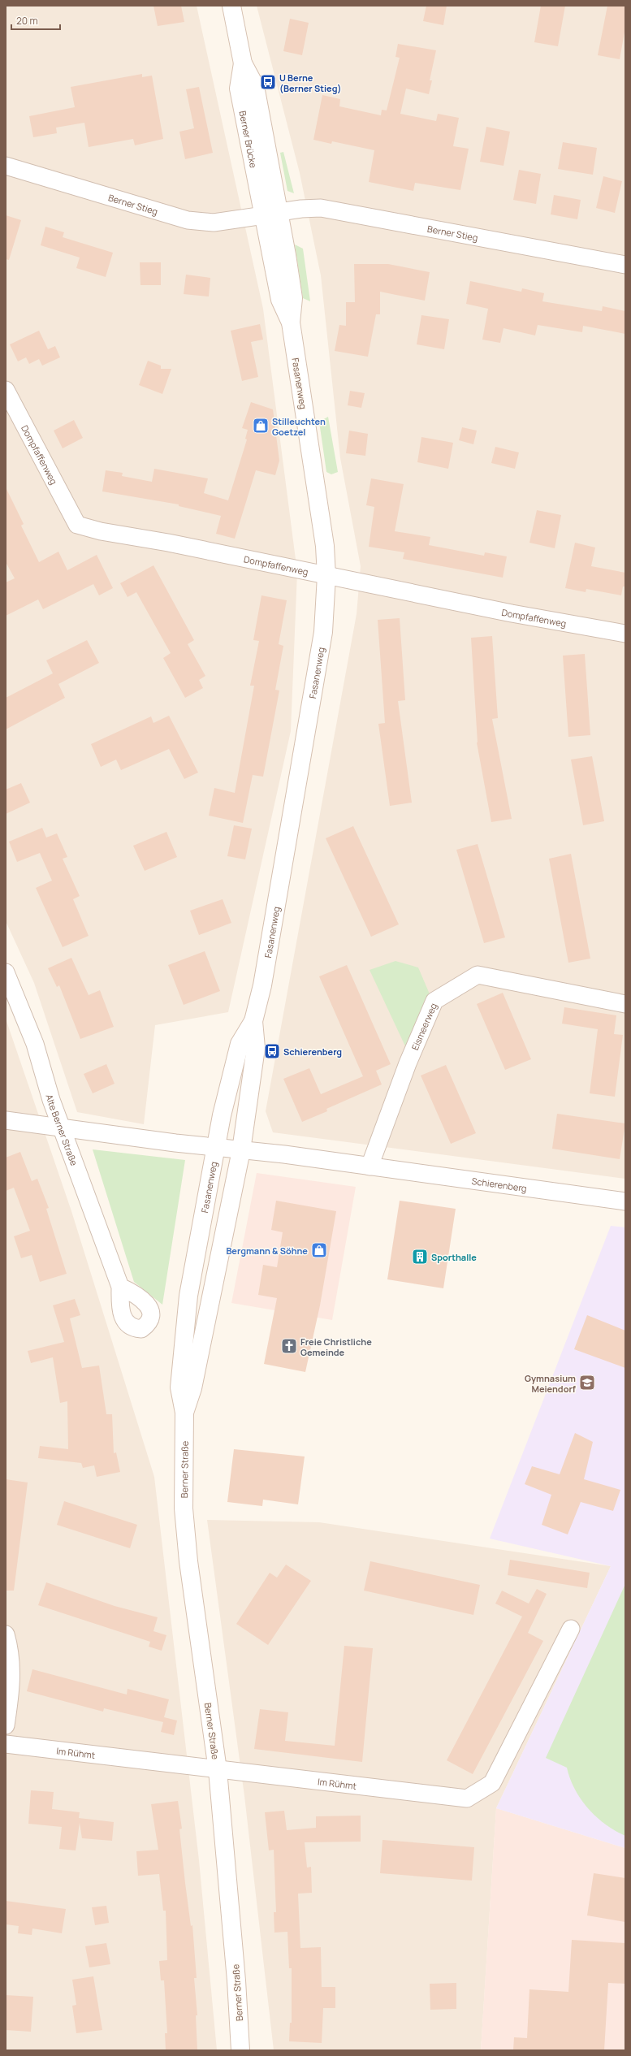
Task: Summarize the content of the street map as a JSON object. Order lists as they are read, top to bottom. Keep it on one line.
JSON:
{"streets":{"main road":["Berner Brücke","Fasanenweg","Berner Straße"],"street":["Berner Stieg","Dompfaffenweg","Eismeerweg","Alte Berner Straße","Schierenberg","Im Rühmt"]},"crossings":[["Berner Brücke","Berner Stieg"],["Berner Brücke","Fasanenweg"],["Berner Stieg","Fasanenweg"],["Fasanenweg","Dompfaffenweg"],["Fasanenweg","Schierenberg"],["Fasanenweg","Berner Straße"],["Eismeerweg","Schierenberg"],["Alte Berner Straße","Schierenberg"],["Berner Straße","Im Rühmt"]],"places":{"bus stop":["U Berne (Berner Stieg)","Schierenberg"],"shop":["Stilleuchten Goetzel","Bergmann & Söhne"],"building":["Sporthalle"],"church":["Freie Christliche Gemeinde"],"school or university":["Gymnasium Meiendorf"]},"scale_bar":"20 m"}
